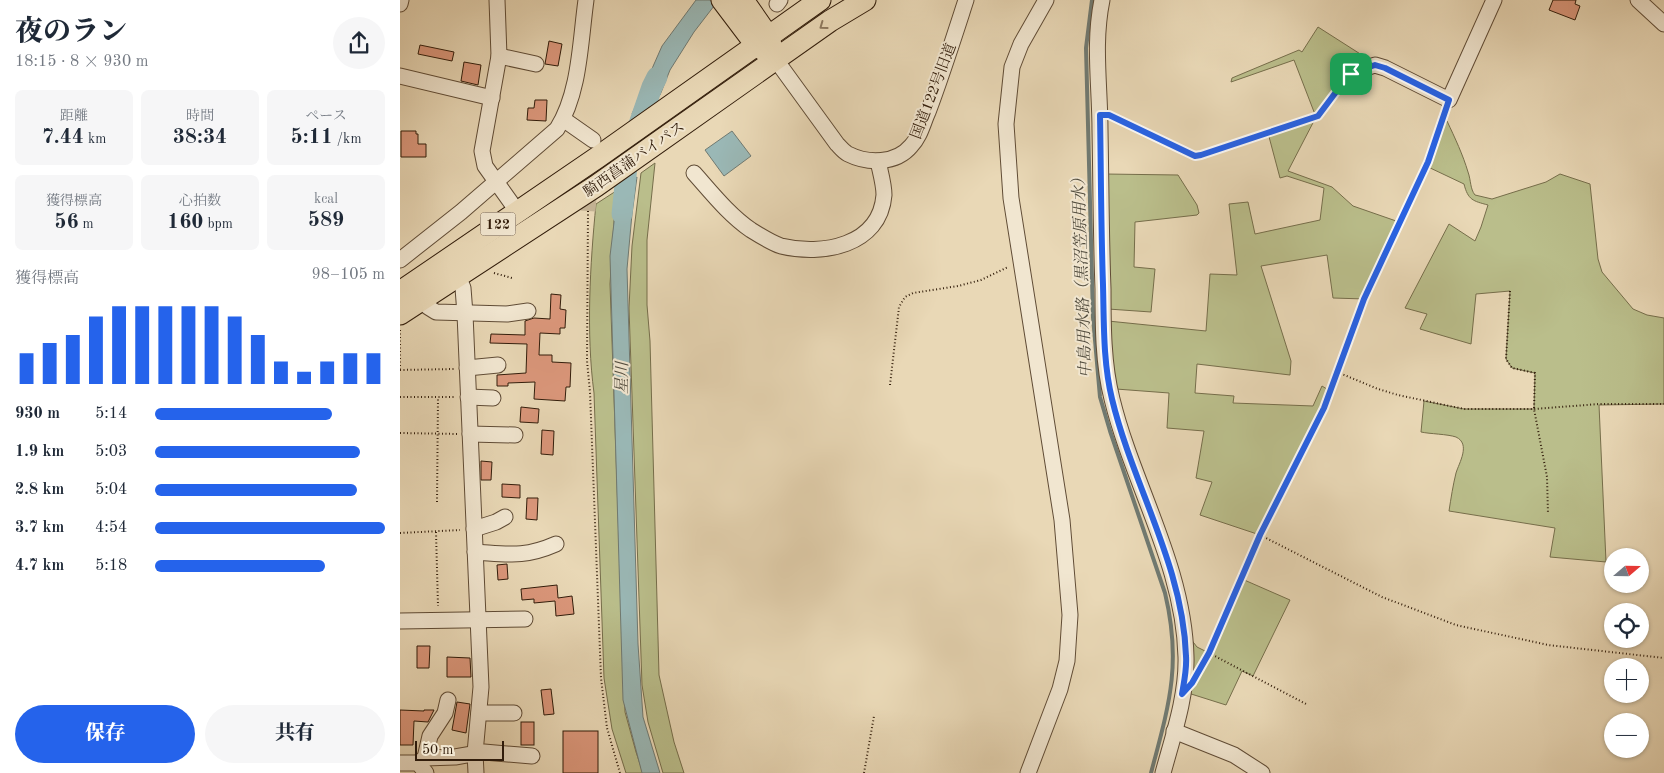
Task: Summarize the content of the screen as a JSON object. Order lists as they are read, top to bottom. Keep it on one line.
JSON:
{"streets":{"highway":["騎西菖蒲バイパス","122"],"street":["国道122号旧道"]},"crossings":[["国道122号旧道","騎西菖蒲バイパス"]],"water":["中島用水路（黒沼笠原用水）","星川"],"scale_bar":"50 m","north":"right","page":{"heading":["夜のラン","18:15 · 8 × 930 m"],"stats":[["距離","7.44 km"],["時間","38:34"],["ペース","5:11 /km"],["獲得標高","56 m"],["心拍数","160 bpm"],["kcal","589"]],"chart":["獲得標高","98–105 m"],"list":[{"name":"930 m","note":"5:14"},{"name":"1.9 km","note":"5:03"},{"name":"2.8 km","note":"5:04"},{"name":"3.7 km","note":"4:54"},{"name":"4.7 km","note":"5:18"}],"map_buttons":["+","−"],"buttons":["保存","共有"],"scale":"50 m"}}
